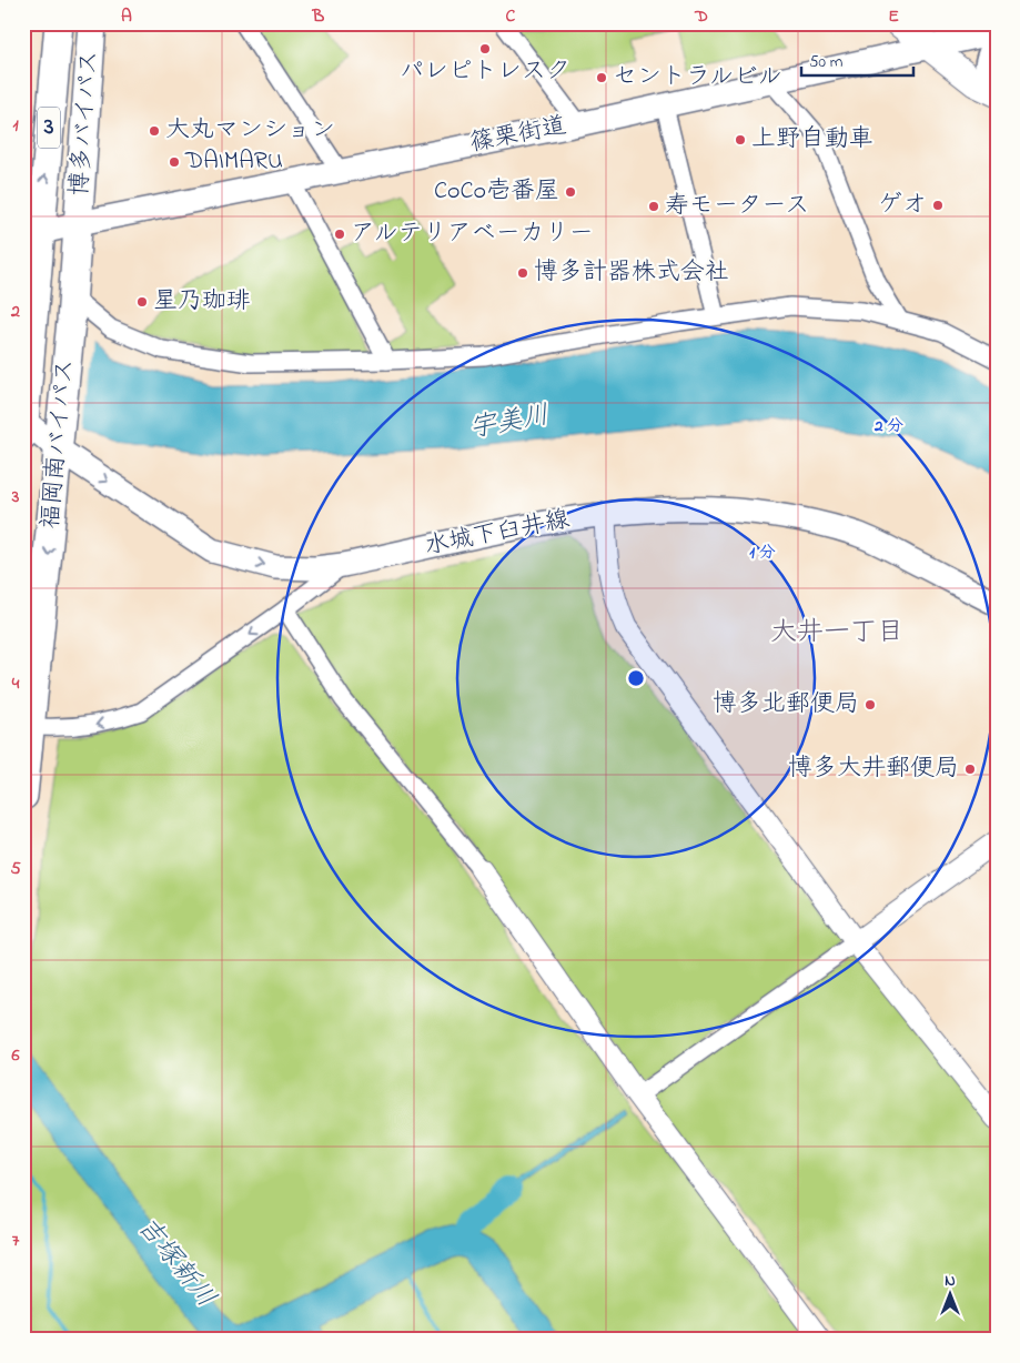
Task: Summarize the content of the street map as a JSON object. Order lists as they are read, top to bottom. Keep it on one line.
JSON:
{"streets":{"highway":["博多バイパス","3","福岡南バイパス"],"main road":["篠栗街道","水城下臼井線"]},"crossings":[["博多バイパス","篠栗街道"],["博多バイパス","福岡南バイパス"],["篠栗街道","福岡南バイパス"],["福岡南バイパス","水城下臼井線"]],"one_way":["福岡南バイパス"],"districts":["大井一丁目"],"water":["宇美川","吉塚新川"],"places":["パレピトレスク","セントラルビル","大丸マンション","上野自動車","DAIMARU","CoCo壱番屋","ゲオ","寿モータース","アルテリアベーカリー","博多計器株式会社","星乃珈琲","博多北郵便局","博多大井郵便局"],"scale_bar":"50 m","north":"top","grid":{"columns":["A","B","C","D","E"],"rows":["1","2","3","4","5","6","7"]},"rings":["2 分","1 分"]}
